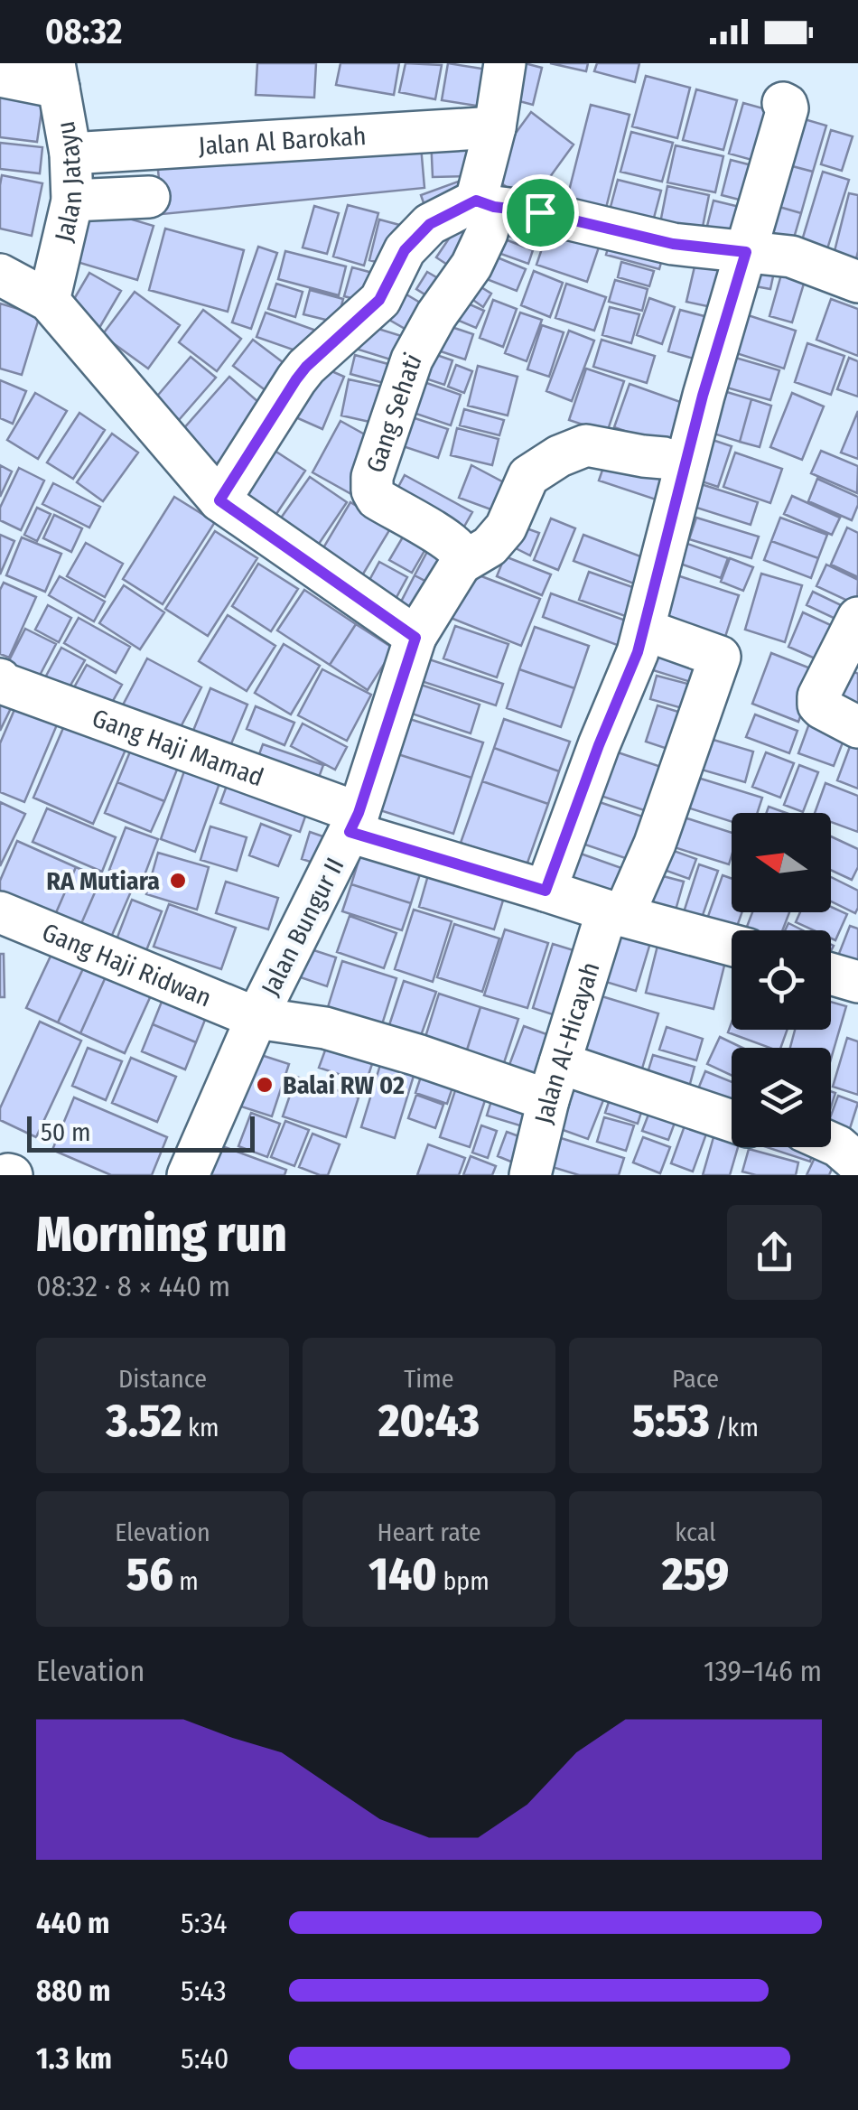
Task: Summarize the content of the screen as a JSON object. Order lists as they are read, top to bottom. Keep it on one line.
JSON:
{"streets":{"street":["Jalan Al Barokah","Jalan Jatayu","Gang Sehati","Gang Haji Mamad","Jalan Bungur II","Gang Haji Ridwan","Jalan Al-Hicayah"]},"crossings":[["Jalan Al Barokah","Jalan Jatayu"],["Jalan Al Barokah","Gang Sehati"],["Gang Haji Mamad","Jalan Bungur II"],["Gang Haji Mamad","Jalan Al-Hicayah"],["Jalan Bungur II","Gang Haji Ridwan"],["Gang Haji Ridwan","Jalan Al-Hicayah"]],"places":["RA Mutiara","Balai RW 02"],"scale_bar":"50 m","north":"left","page":{"status":"08:32","scale":"50 m","heading":["Morning run","08:32 · 8 × 440 m"],"stats":[["Distance","3.52 km"],["Time","20:43"],["Pace","5:53 /km"],["Elevation","56 m"],["Heart rate","140 bpm"],["kcal","259"]],"chart":["Elevation","139–146 m"],"list":[{"name":"440 m","note":"5:34"},{"name":"880 m","note":"5:43"},{"name":"1.3 km","note":"5:40"}]}}
